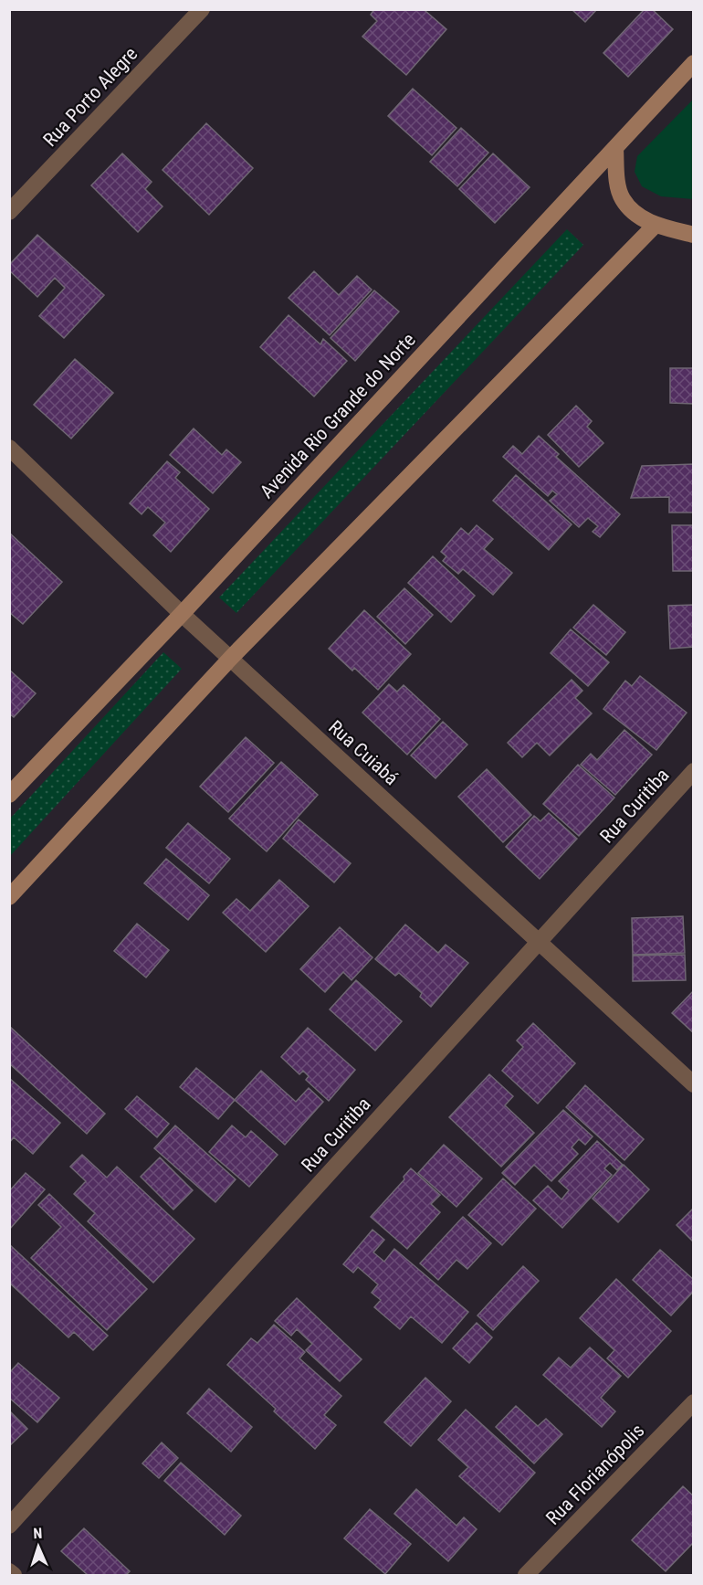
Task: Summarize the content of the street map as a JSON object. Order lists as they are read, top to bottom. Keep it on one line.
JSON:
{"streets":{"main road":["Avenida Rio Grande do Norte"],"street":["Rua Porto Alegre","Rua Cuiabá","Rua Curitiba","Rua Florianópolis"]},"crossings":[["Avenida Rio Grande do Norte","Rua Cuiabá"],["Rua Cuiabá","Rua Curitiba"]],"north":"top"}
